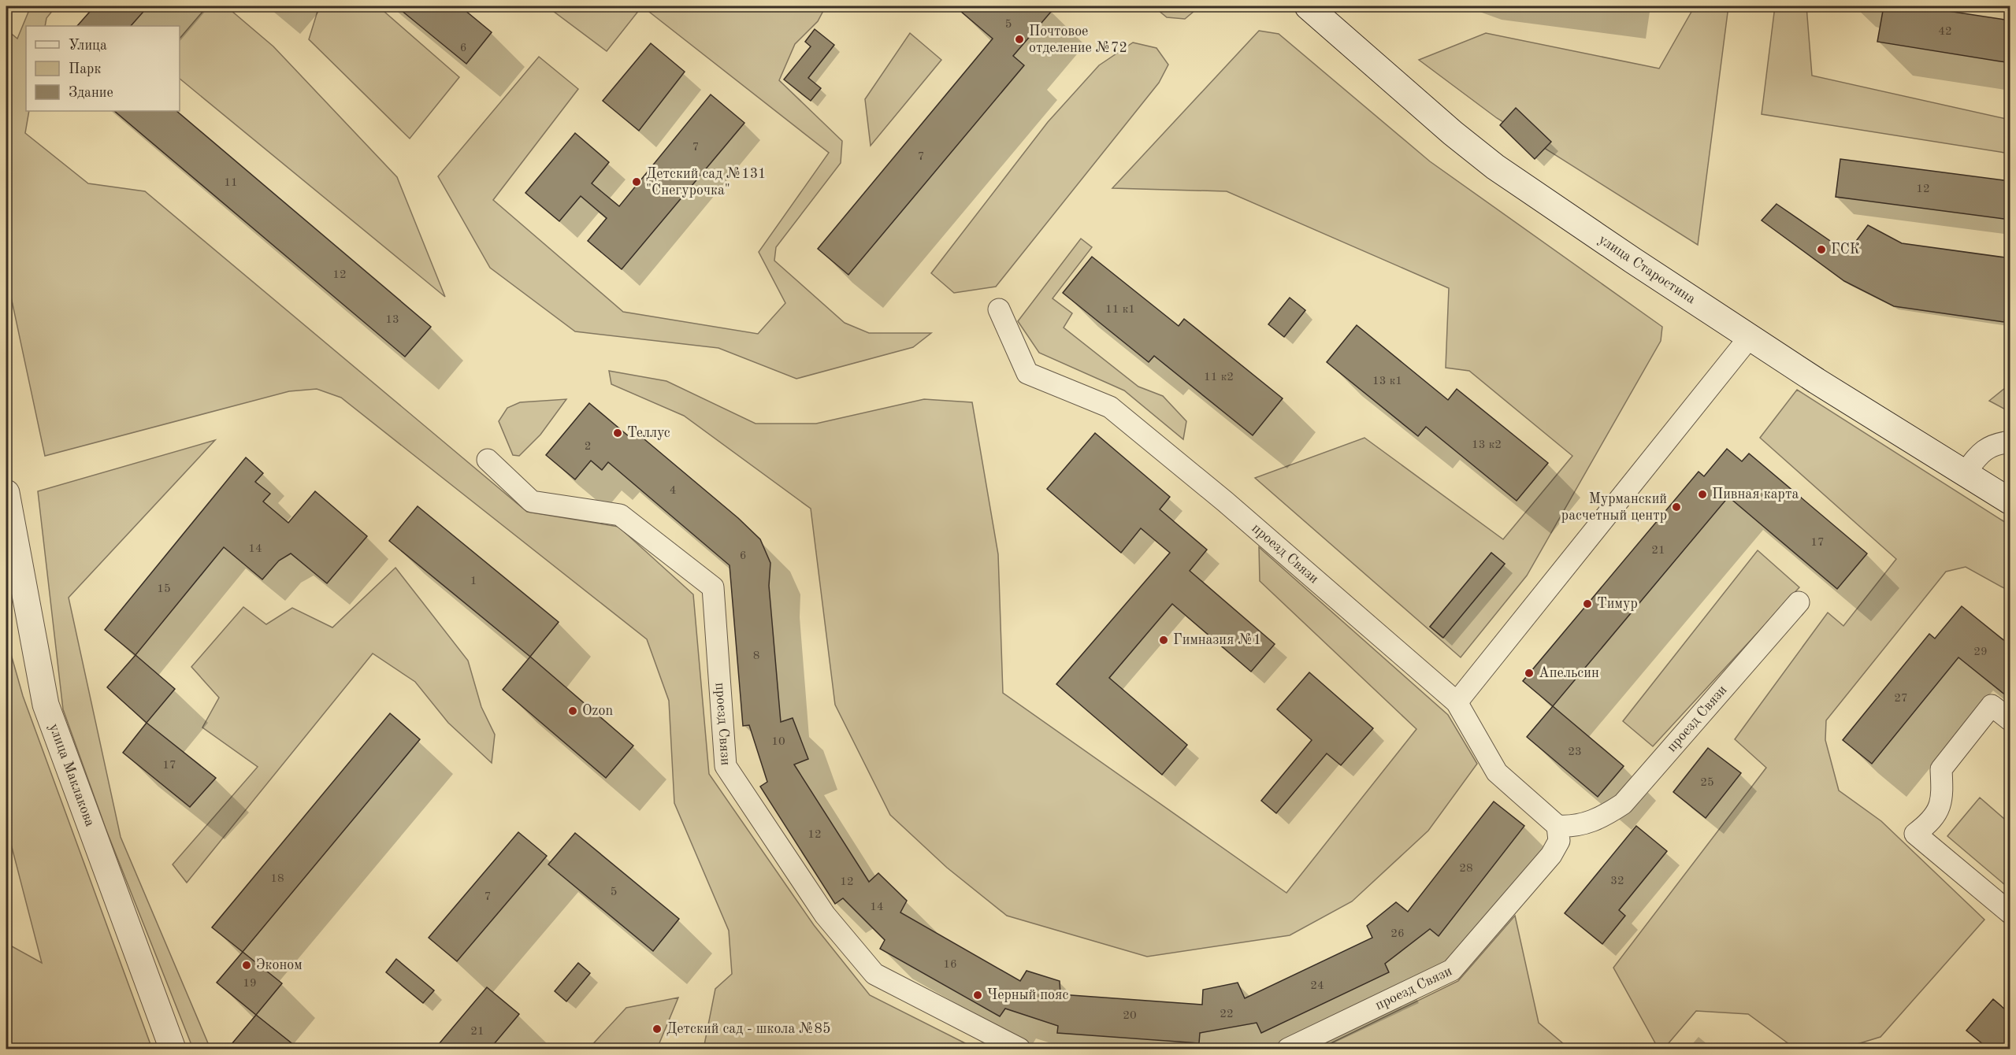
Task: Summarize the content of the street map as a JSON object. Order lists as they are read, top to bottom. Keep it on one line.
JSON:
{"streets":{"main road":["улица Старостина","улица Маклакова"],"street":["проезд Связи"]},"places":["Почтовое отделение №72","Детский сад №131 \"Снегурочка\"","ГСК","Теллус","Пивная карта","Мурманский расчетный центр","Тимур","Гимназия №1","Апельсин","Ozon","Эконом","Черный пояс","Детский сад - школа №85"],"house_numbers":["5","42","6","7","7","11","12","12","11 к1","13","11 к2","13 к1","13 к2","2","4","17","14","21","6","1","15","29","8","27","10","23","17","25","12","28","18","32","12","5","7","14","26","16","19","24","22","20","21"],"legend":["Улица","Парк","Здание"]}
